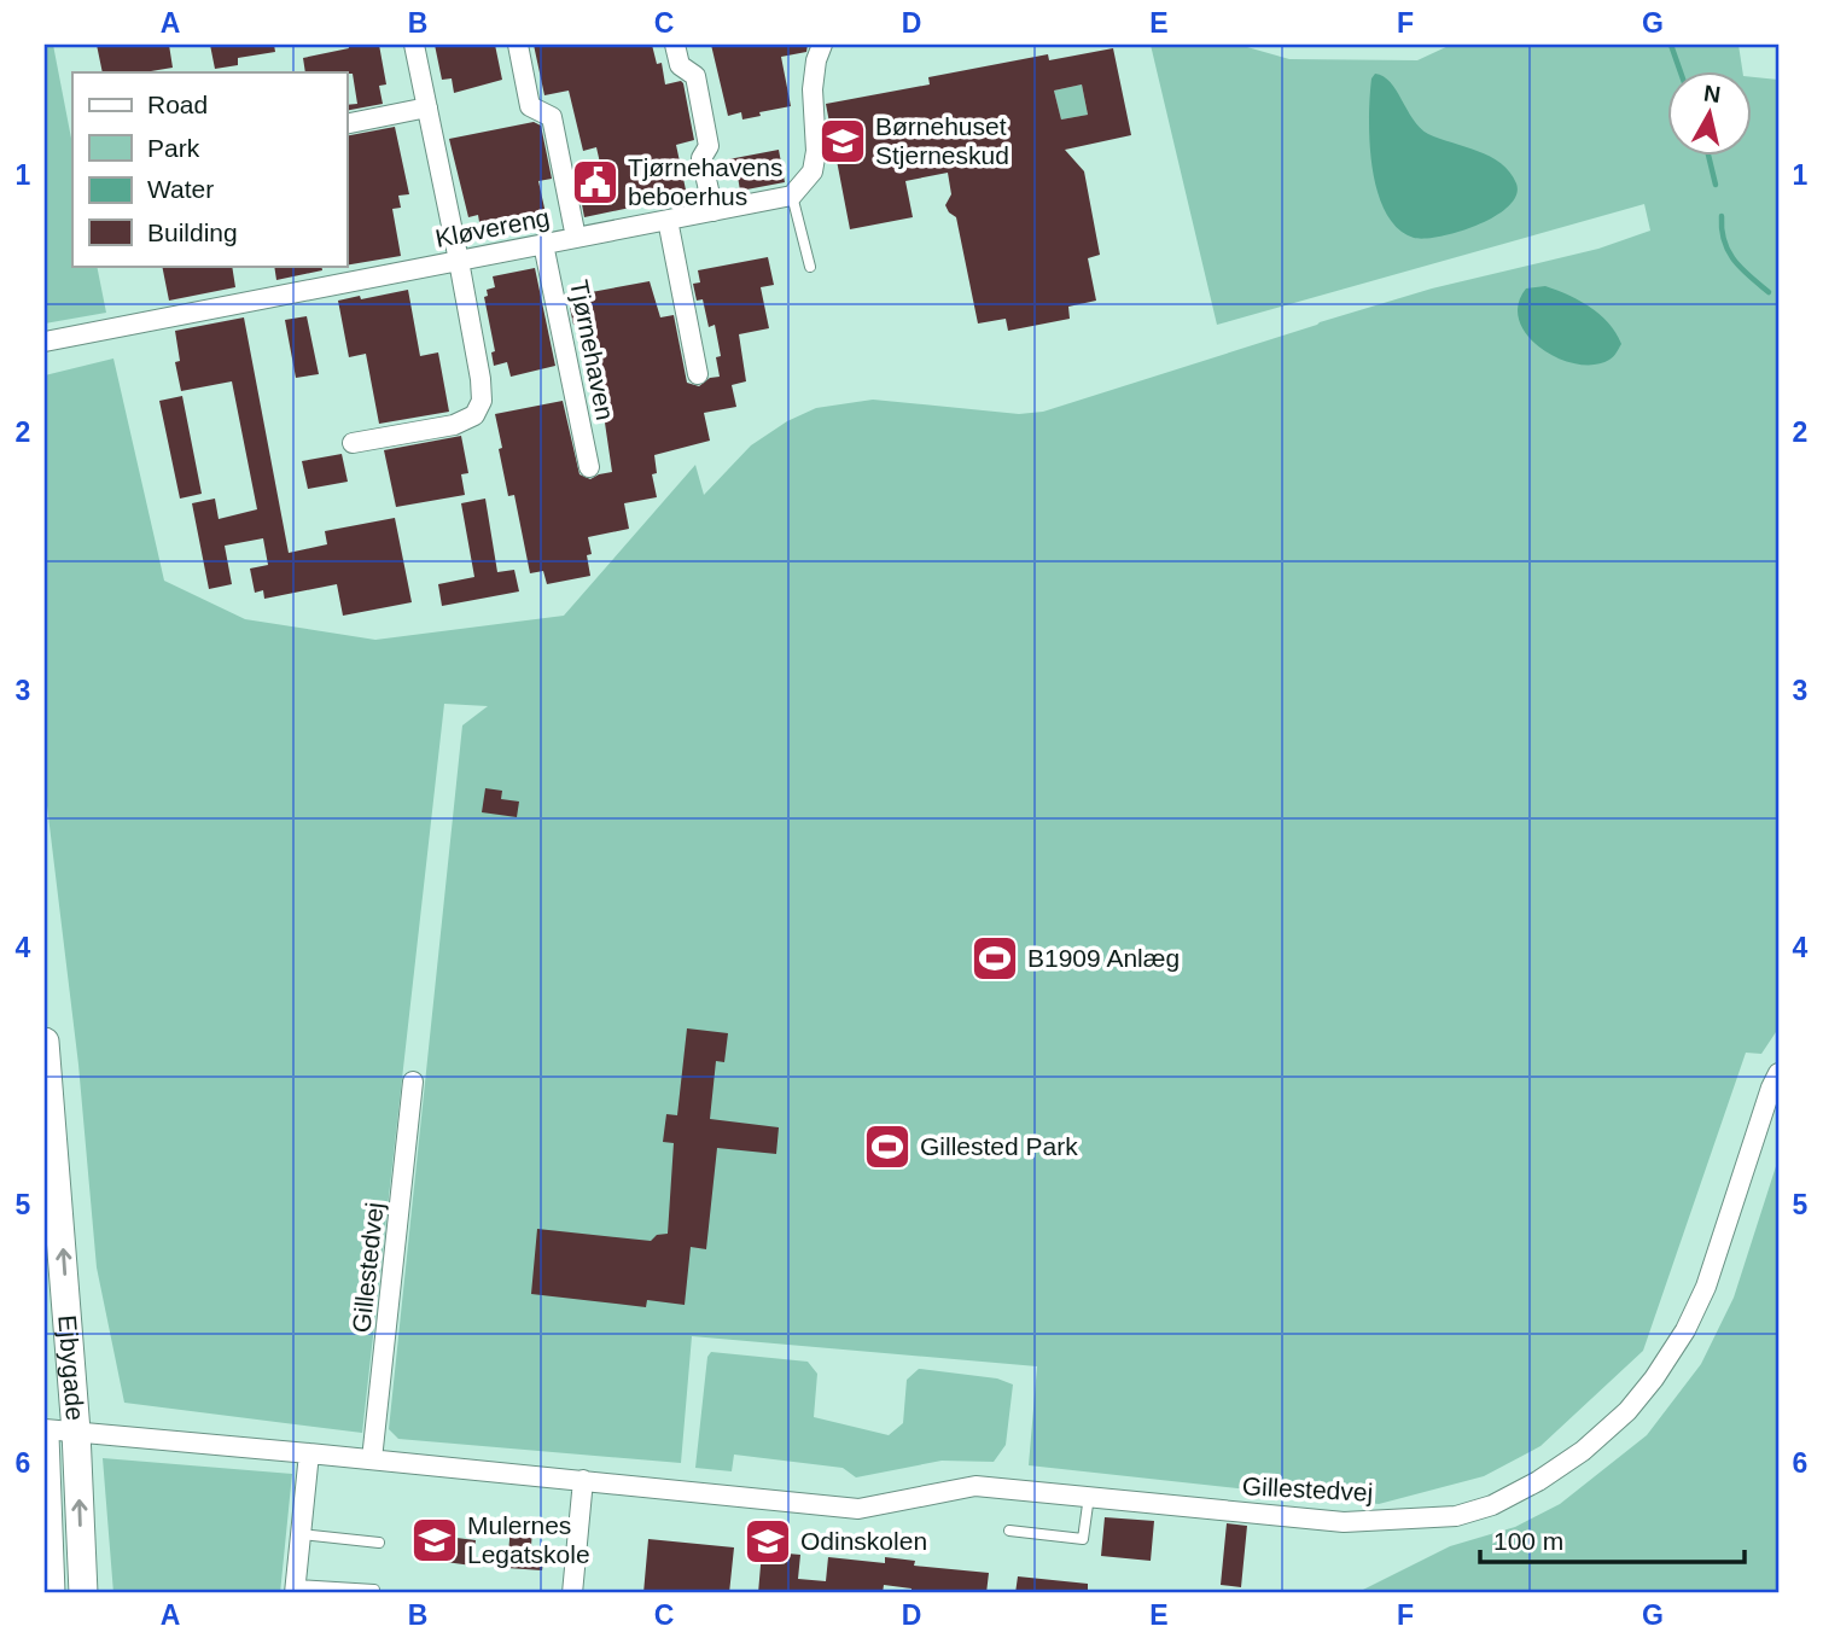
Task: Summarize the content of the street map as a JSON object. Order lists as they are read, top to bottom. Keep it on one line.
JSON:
{"streets":{"main road":["Ejbygade"],"street":["Kløvereng","Tjørnehaven","Gillestedvej"]},"crossings":[["Kløvereng","Tjørnehaven"],["Gillestedvej","Ejbygade"]],"one_way":["Ejbygade"],"places":{"school or university":["Børnehuset Stjerneskud","Mulernes Legatskole","Odinskolen"],"public building":["Tjørnehavens beboerhus"],"sports":["B1909 Anlæg","Gillested Park"]},"legend":["Road","Park","Water","Building"],"scale_bar":"100 m","north":"top","grid":{"columns":["A","B","C","D","E","F","G"],"rows":["1","2","3","4","5","6"]}}
